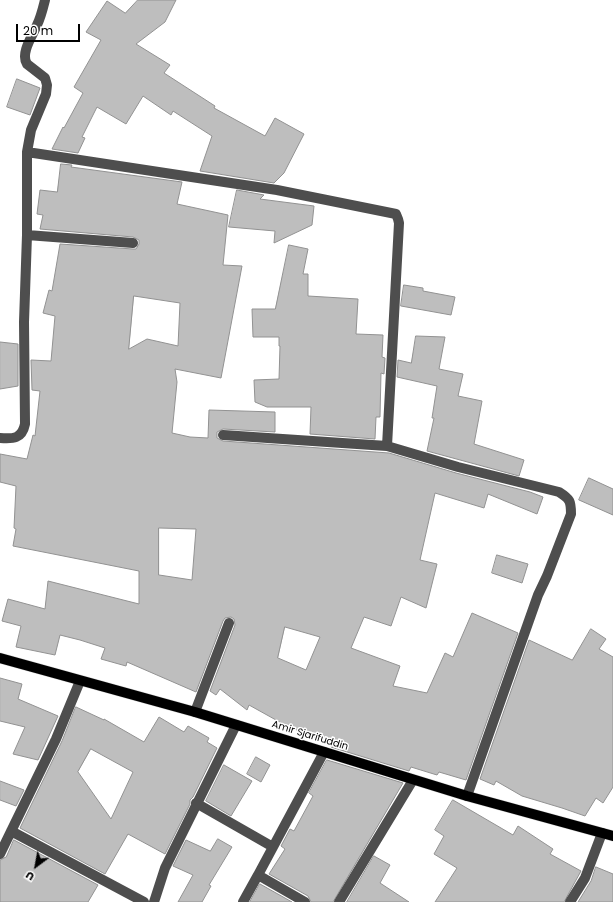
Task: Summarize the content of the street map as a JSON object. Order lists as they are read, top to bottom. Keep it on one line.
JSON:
{"streets":{"main road":["Amir Sjarifuddin"]},"scale_bar":"20 m","north":"bottom left"}
